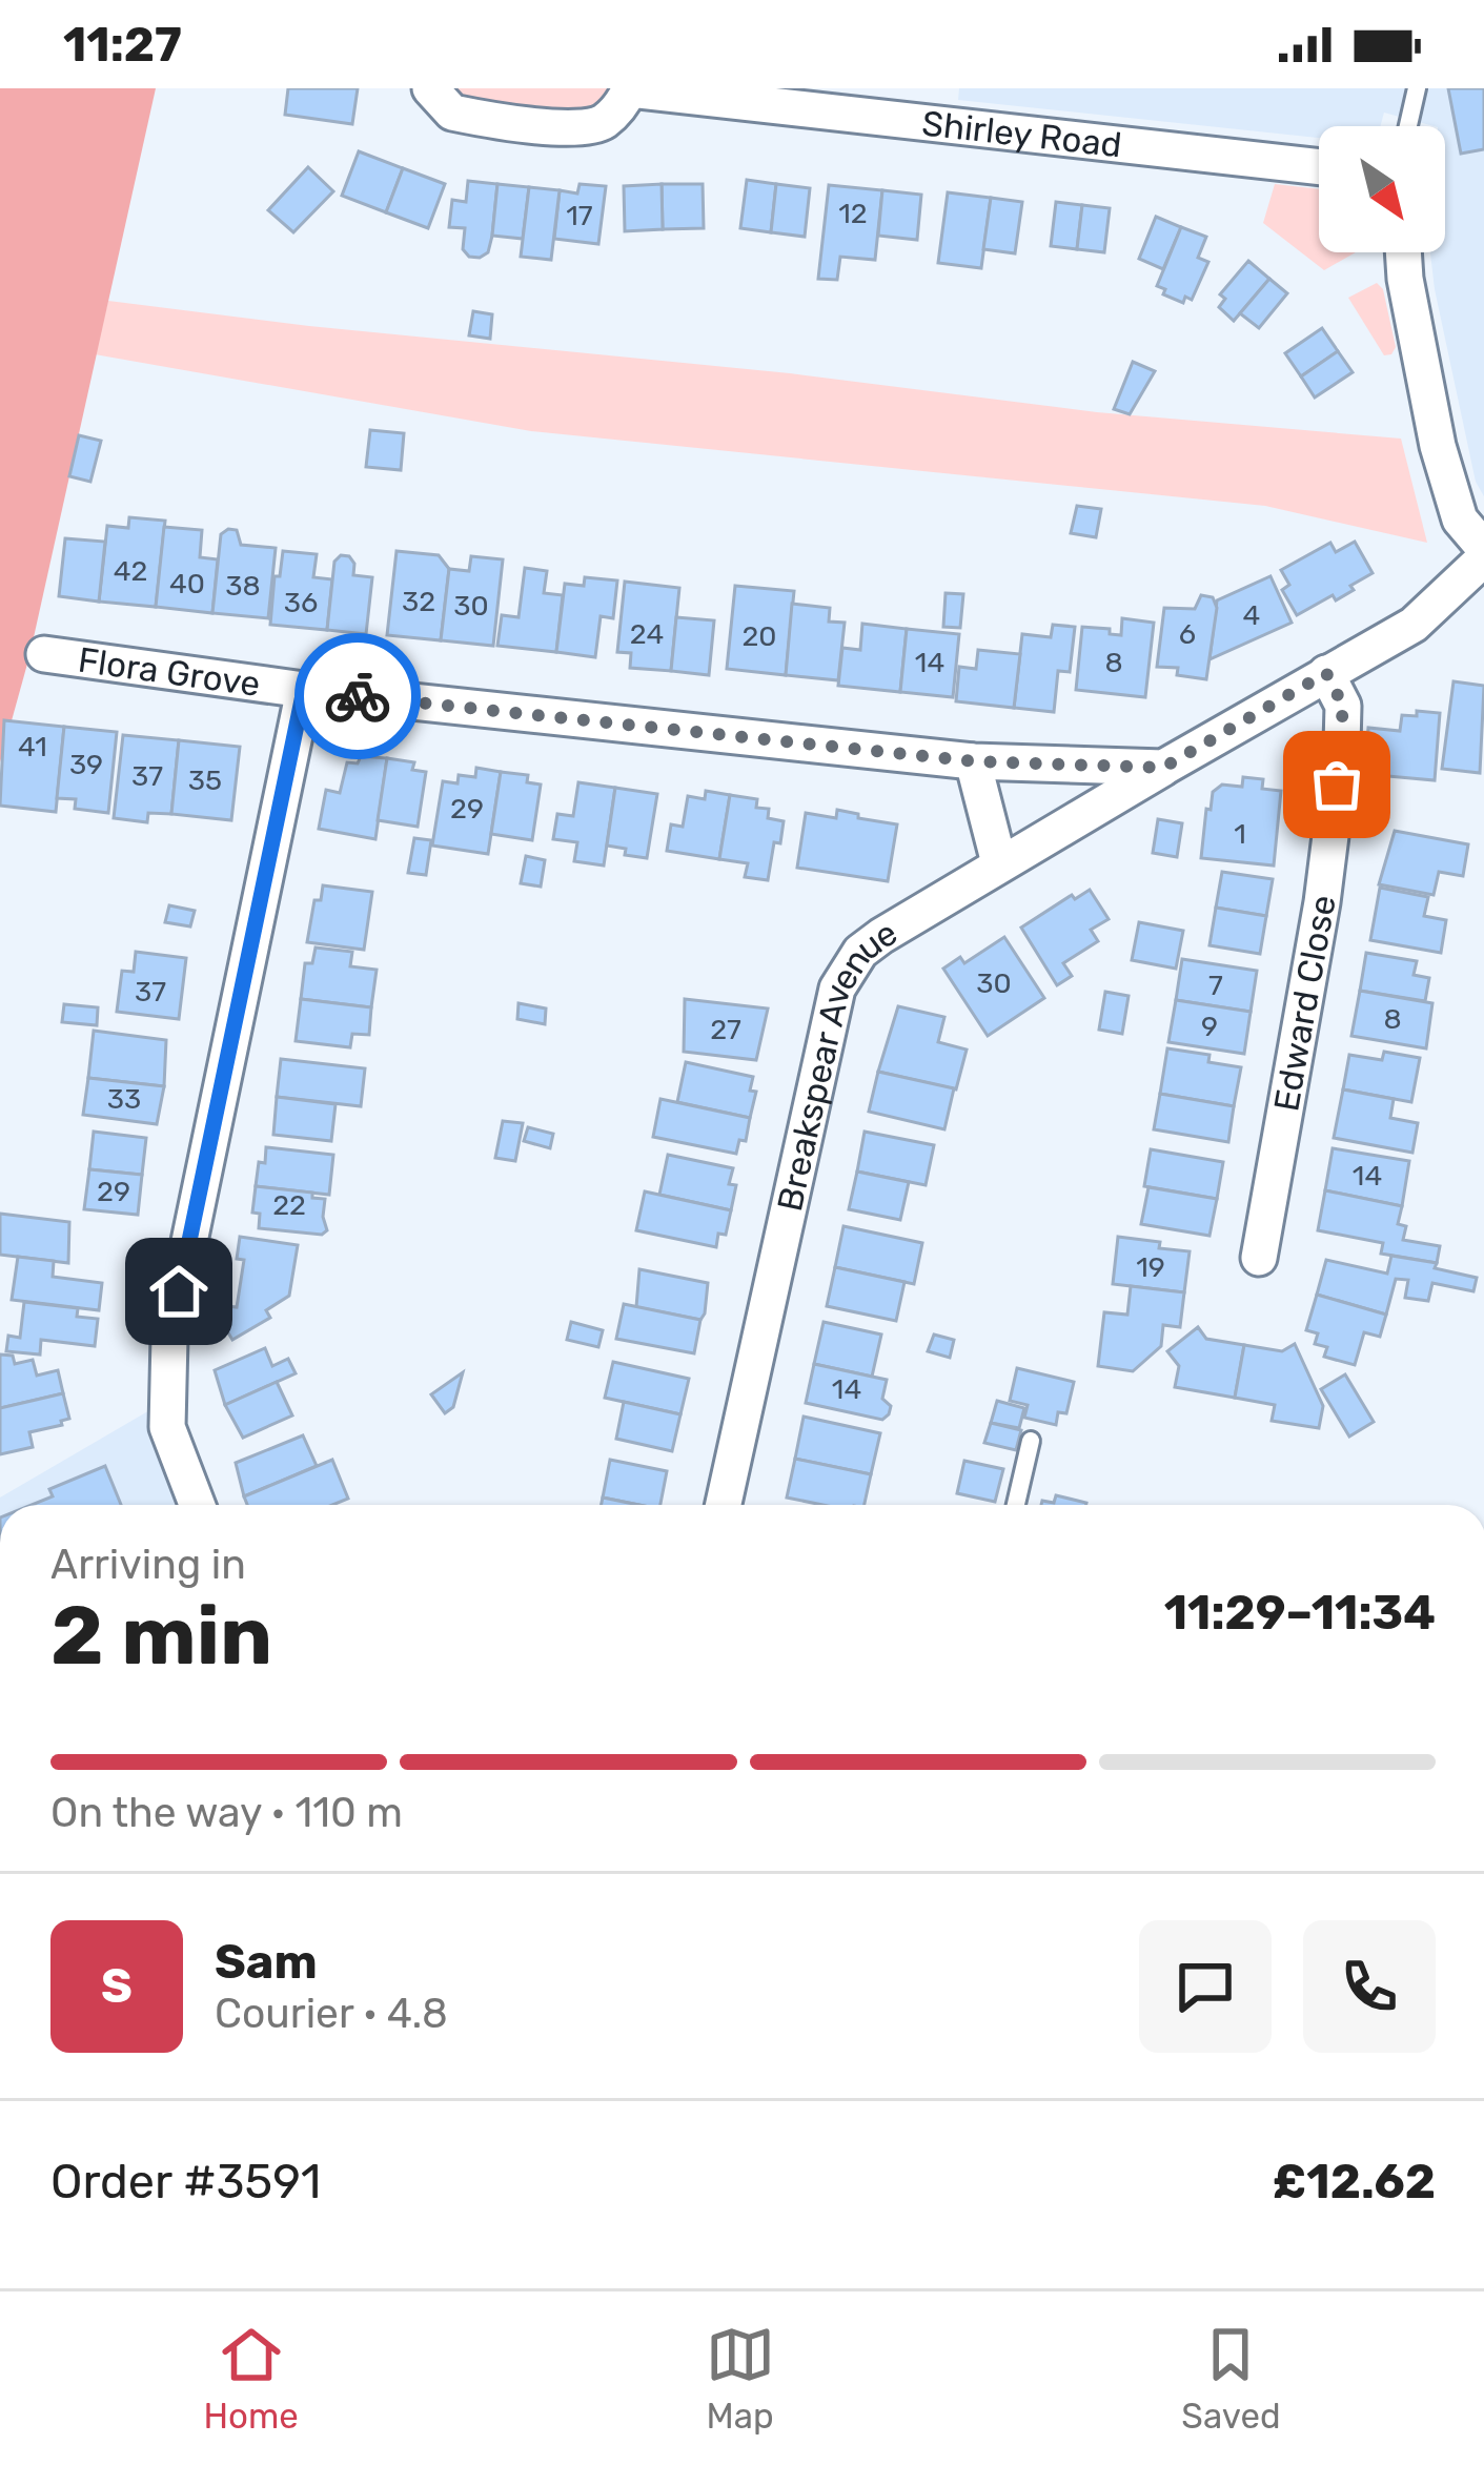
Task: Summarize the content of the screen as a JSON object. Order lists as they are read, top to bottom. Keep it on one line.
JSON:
{"streets":{"street":["Shirley Road","Flora Grove","Edward Close","Breakspear Avenue"]},"crossings":[["Flora Grove","Breakspear Avenue"]],"house_numbers":["12","17","42","40","38","32","36","30","4","24","6","20","14","8","41","39","37","35","29","1","30","7","37","8","9","27","33","14","29","22","19","14"],"north":"bottom right","page":{"status":"11:27","heading":["2 min","Arriving in","11:29–11:34"],"panel":["Sam","Courier · 4.8","Order #3591","£12.62"],"bar":"On the way · 110 m","round":"S","tabs":["Home","Map","Saved"]}}
